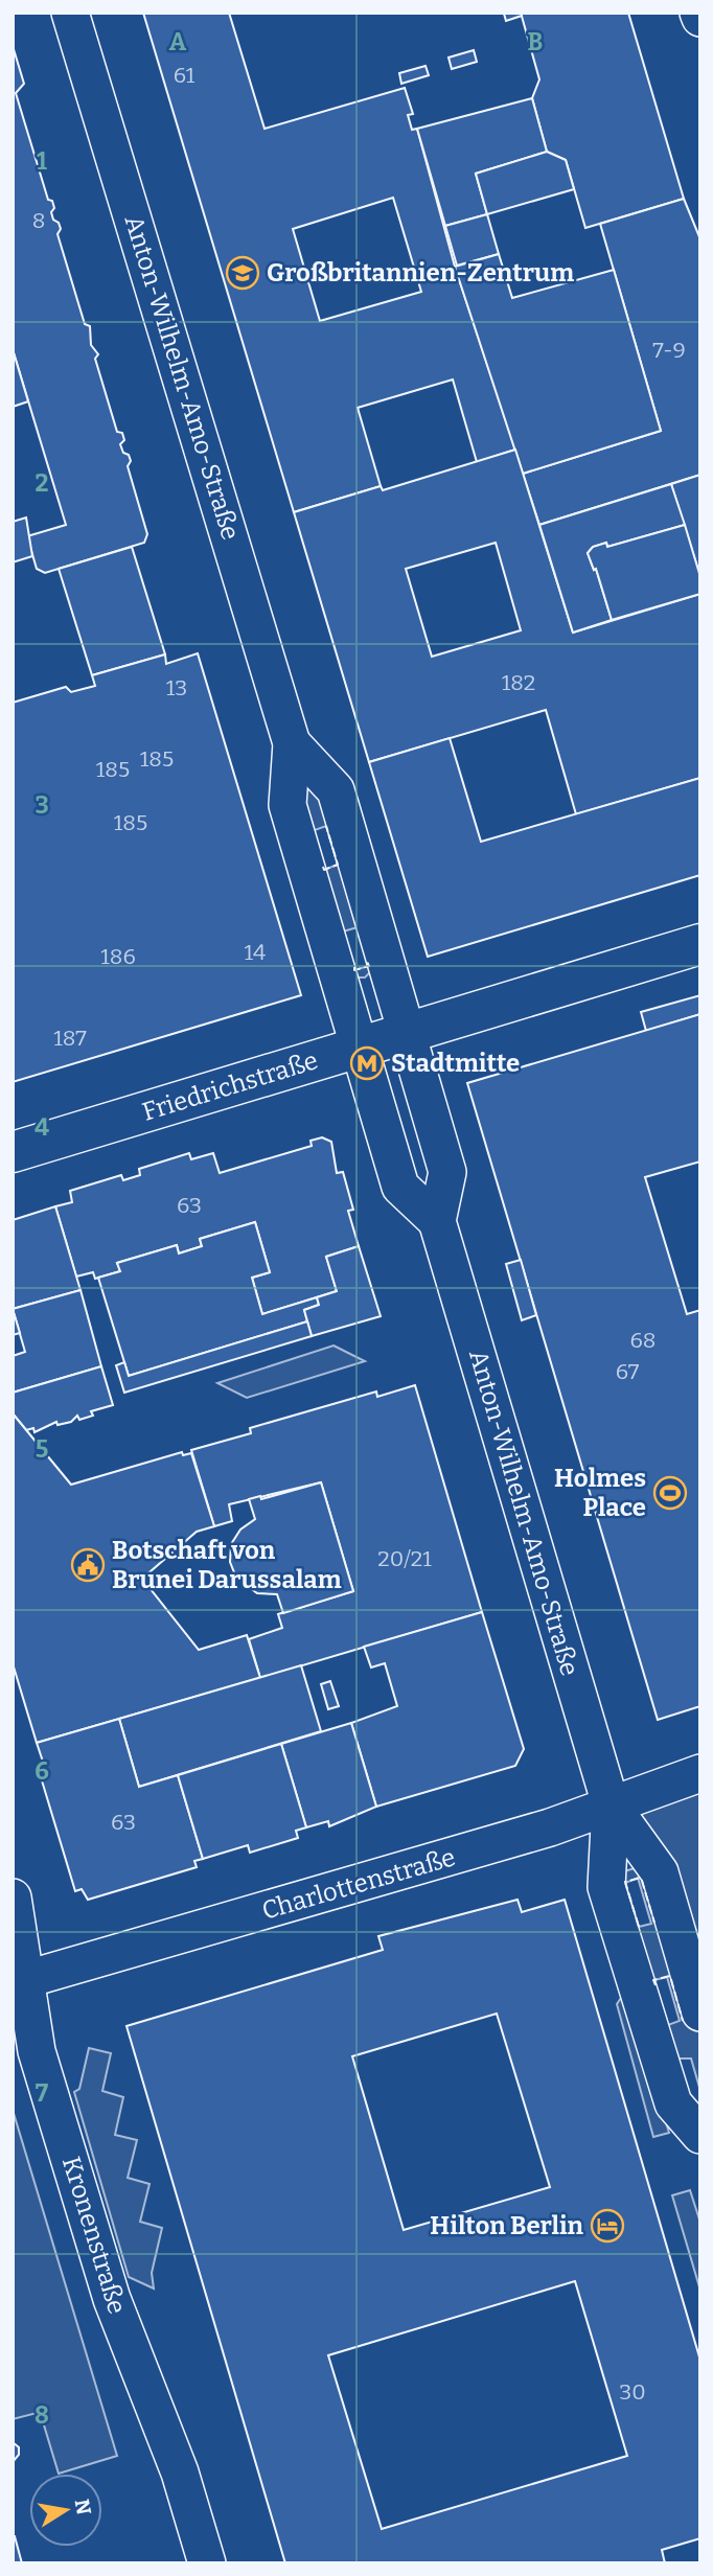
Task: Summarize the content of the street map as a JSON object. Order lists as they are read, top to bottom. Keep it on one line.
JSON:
{"streets":{"street":["Anton-Wilhelm-Amo-Straße","Friedrichstraße","Charlottenstraße","Kronenstraße"]},"crossings":[["Anton-Wilhelm-Amo-Straße","Friedrichstraße"],["Anton-Wilhelm-Amo-Straße","Charlottenstraße"],["Charlottenstraße","Kronenstraße"]],"places":{"school or university":["Großbritannien-Zentrum"],"metro station":["Stadtmitte"],"sports":["Holmes Place"],"public building":["Botschaft von Brunei Darussalam"],"hotel":["Hilton Berlin"]},"house_numbers":["61","8","7-9","182","13","185","185","185","14","186","187","63","68","67","20/21","63","30"],"north":"right","grid":{"columns":["A","B"],"rows":["1","2","3","4","5","6","7","8"]}}
